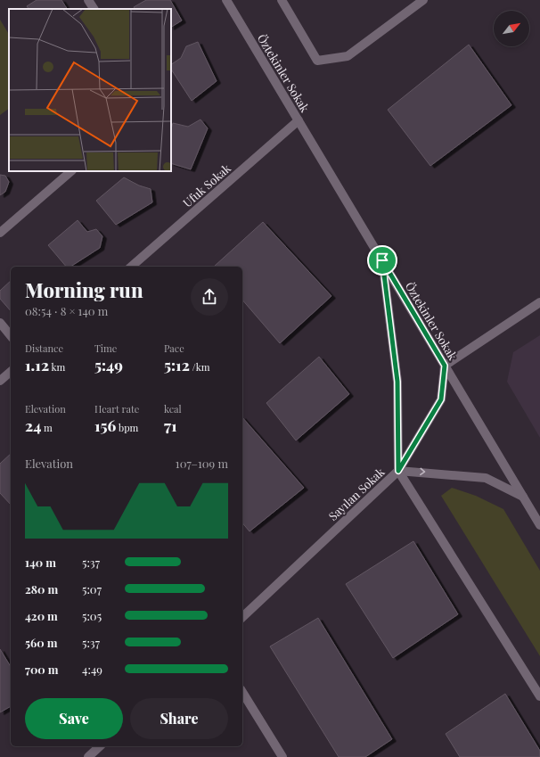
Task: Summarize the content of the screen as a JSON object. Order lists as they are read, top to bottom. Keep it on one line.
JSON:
{"streets":{"street":["Öztekinler Sokak","Ufuk Sokak","Sayılan Sokak"]},"crossings":[["Öztekinler Sokak","Ufuk Sokak"],["Öztekinler Sokak","Sayılan Sokak"]],"north":"top right","page":{"heading":["Morning run","08:54 · 8 × 140 m"],"stats":[["Distance","1.12 km"],["Time","5:49"],["Pace","5:12 /km"],["Elevation","24 m"],["Heart rate","156 bpm"],["kcal","71"]],"chart":["Elevation","107–109 m"],"list":[{"name":"140 m","note":"5:37"},{"name":"280 m","note":"5:07"},{"name":"420 m","note":"5:05"},{"name":"560 m","note":"5:37"},{"name":"700 m","note":"4:49"}],"buttons":["Save","Share"]}}
